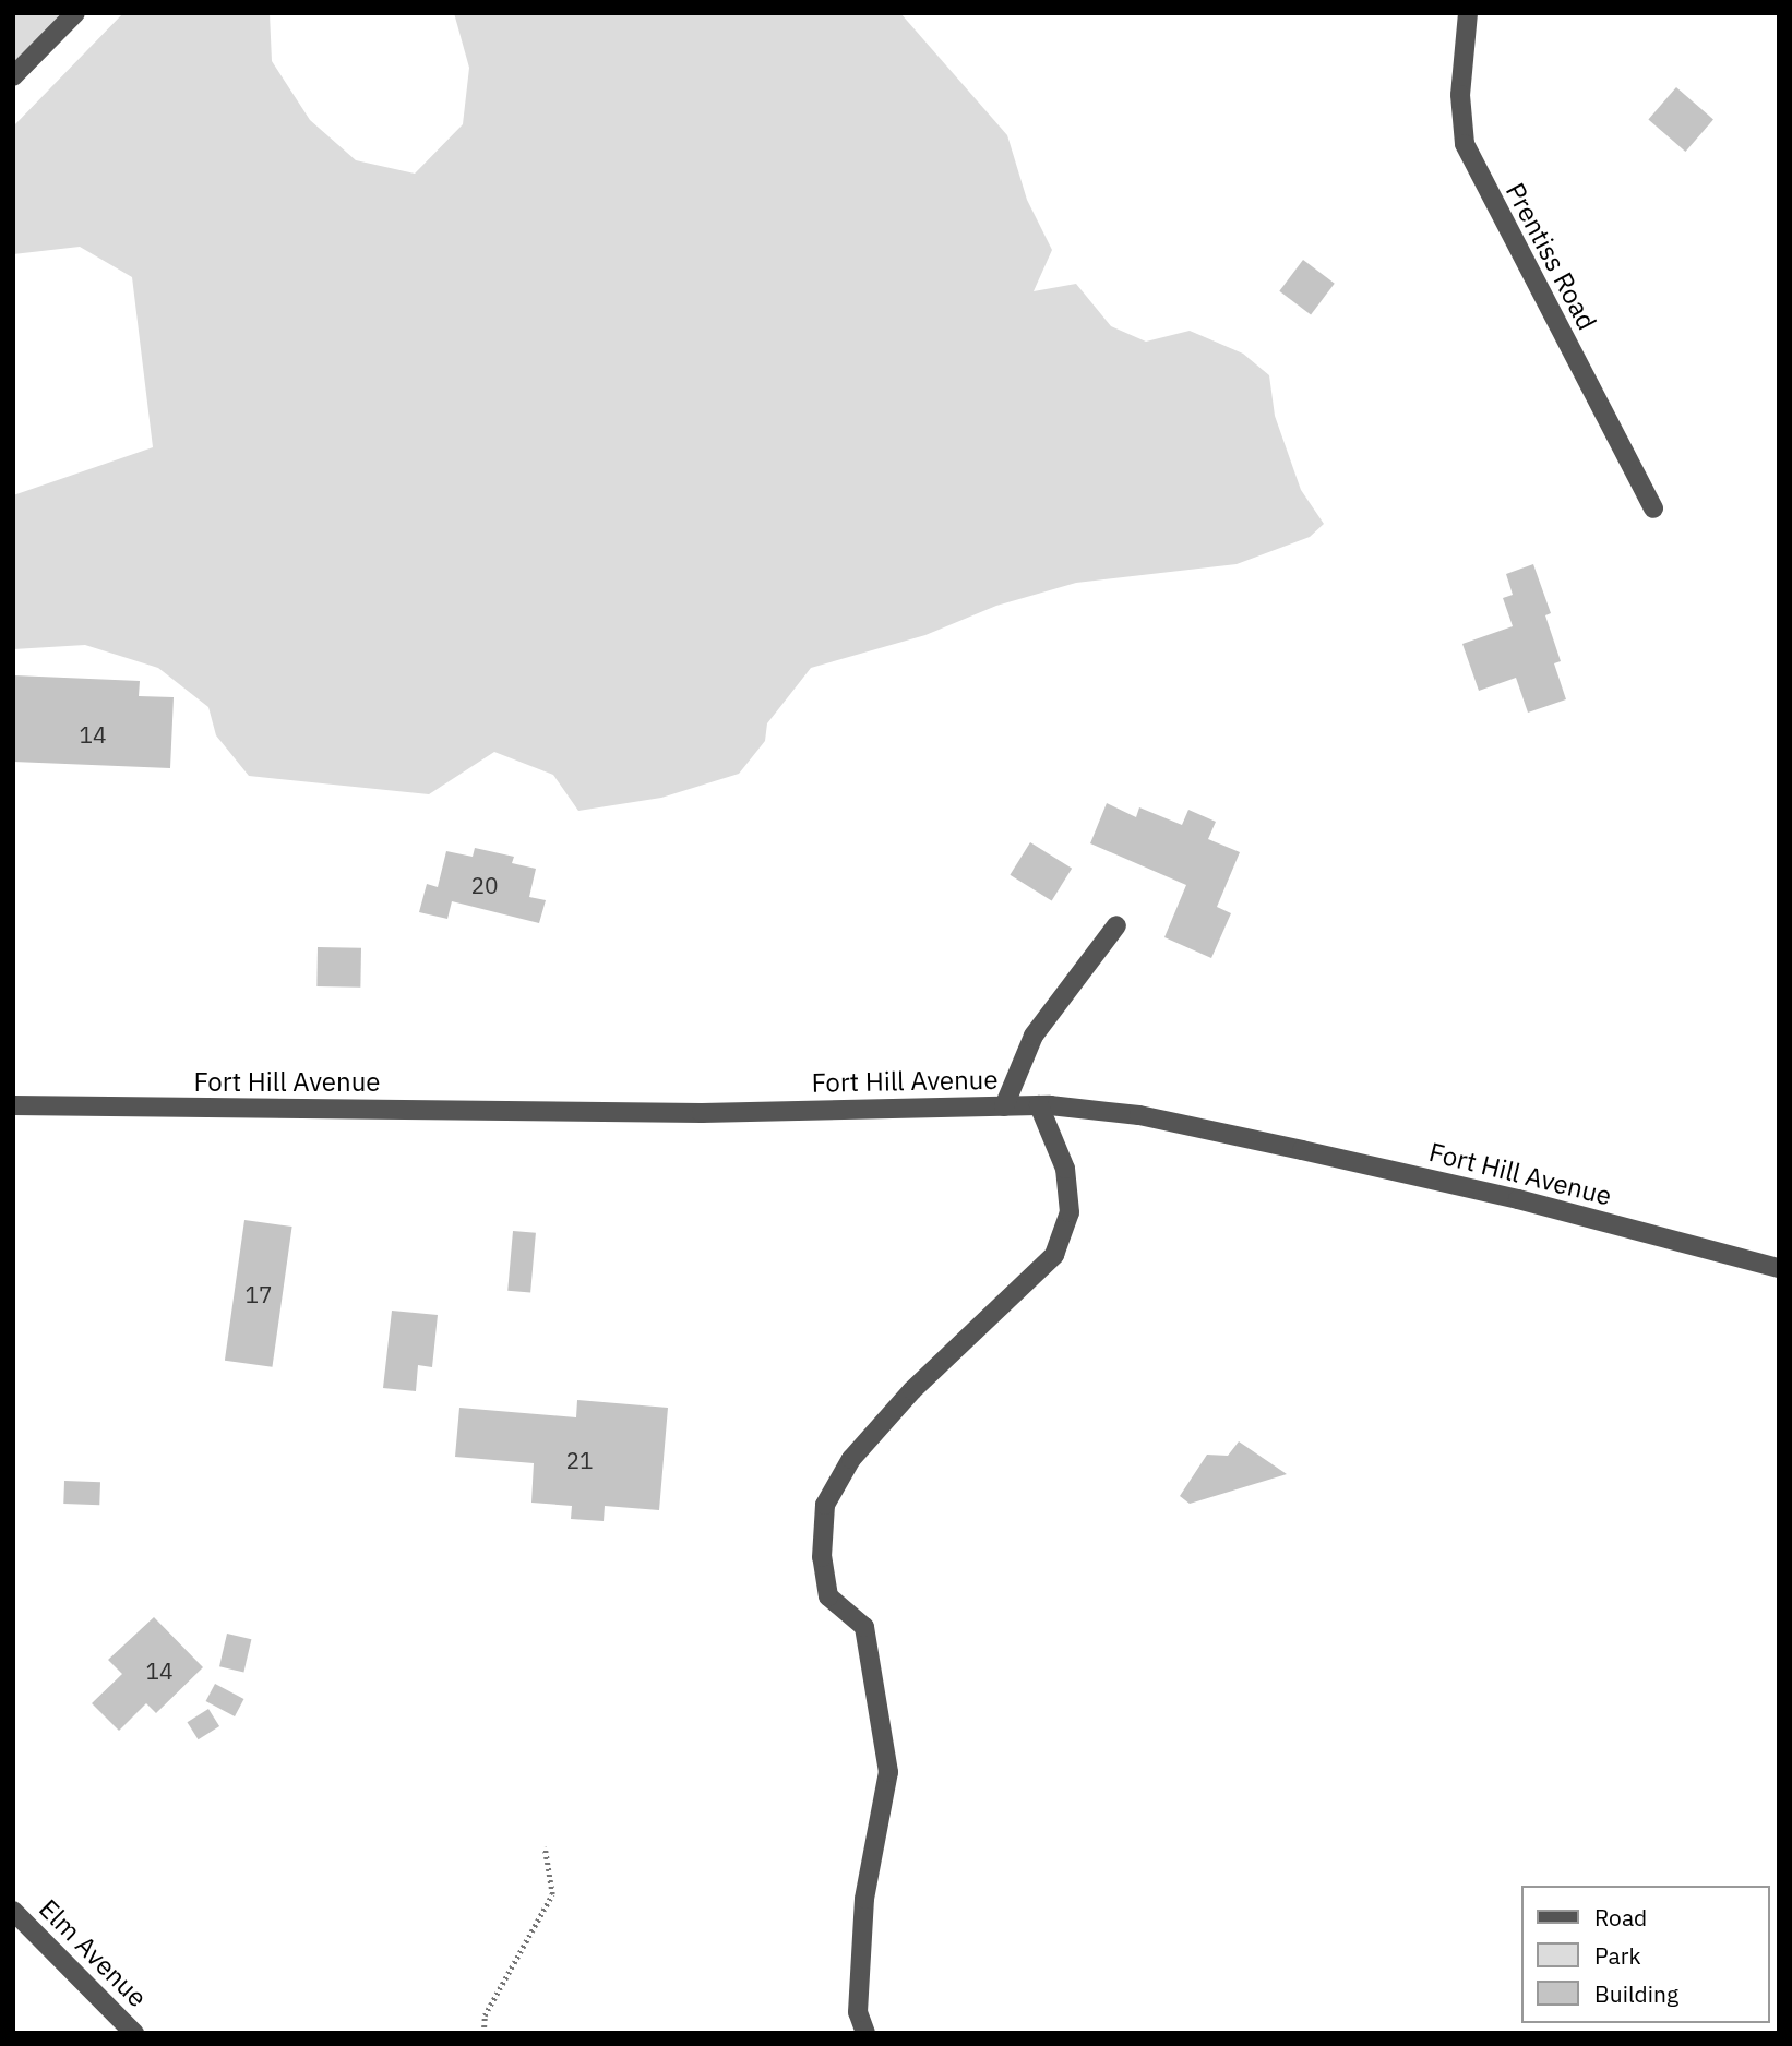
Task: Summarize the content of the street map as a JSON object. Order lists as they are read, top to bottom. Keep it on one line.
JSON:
{"streets":{"street":["Prentiss Road","Fort Hill Avenue","Elm Avenue"]},"house_numbers":["14","20","17","21","14"],"legend":["Road","Park","Building"]}
